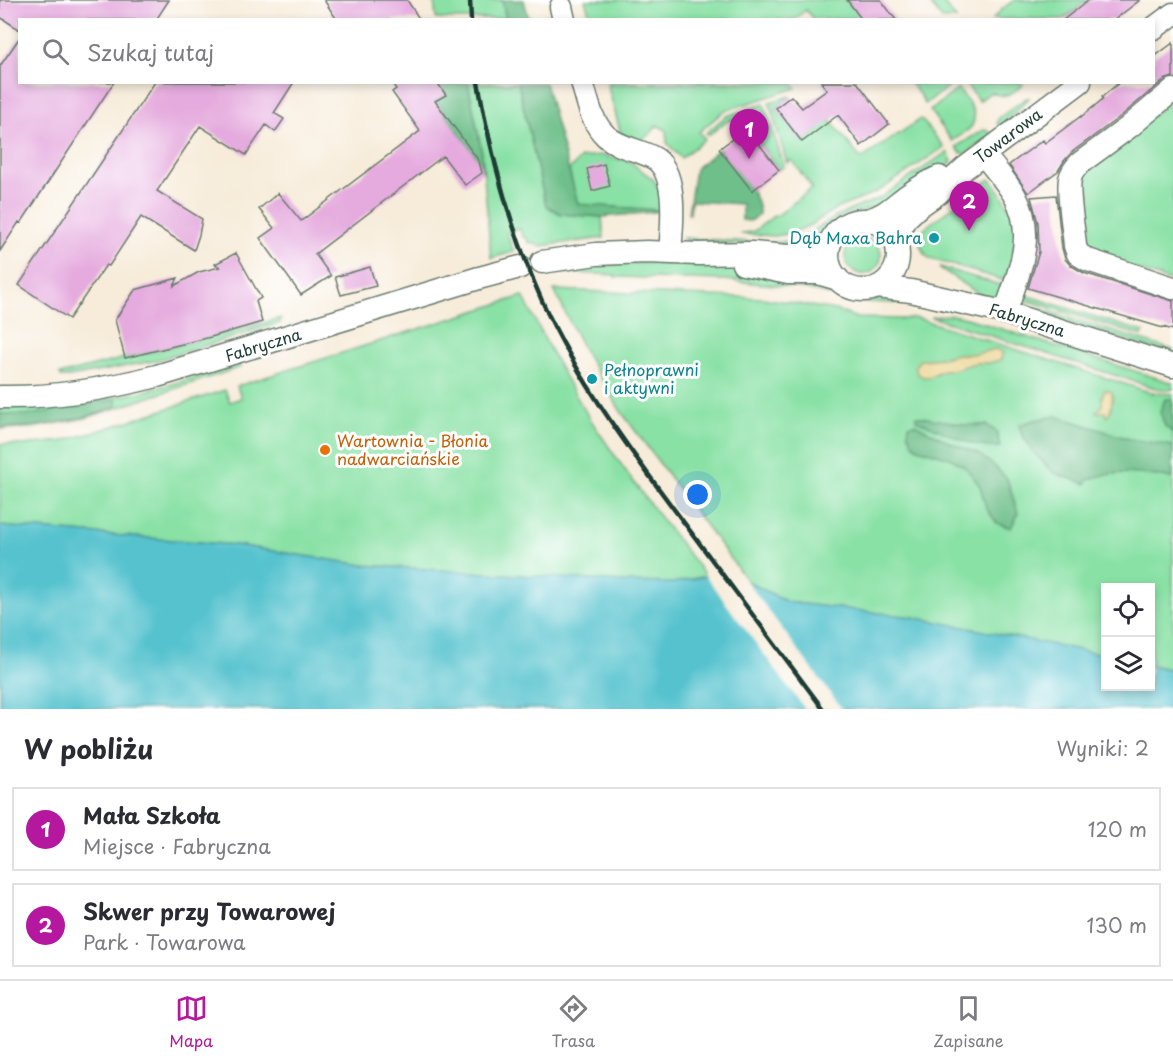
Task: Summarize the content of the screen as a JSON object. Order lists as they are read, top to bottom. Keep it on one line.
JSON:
{"streets":{"street":["Towarowa","Fabryczna"]},"crossings":[["Towarowa","Fabryczna"]],"places":["Dąb Maxa Bahra","Pełnoprawni i aktywni","Wartownia - Błonia nadwarciańskie"],"page":{"search":"Szukaj tutaj","pins":["1","2"],"heading":["W pobliżu","Wyniki: 2"],"list":[{"mark":"1","name":"Mała Szkoła","note":"Miejsce · Fabryczna","value":"120 m"},{"mark":"2","name":"Skwer przy Towarowej","note":"Park · Towarowa","value":"130 m"}],"nav":["Mapa","Trasa","Zapisane"]}}
